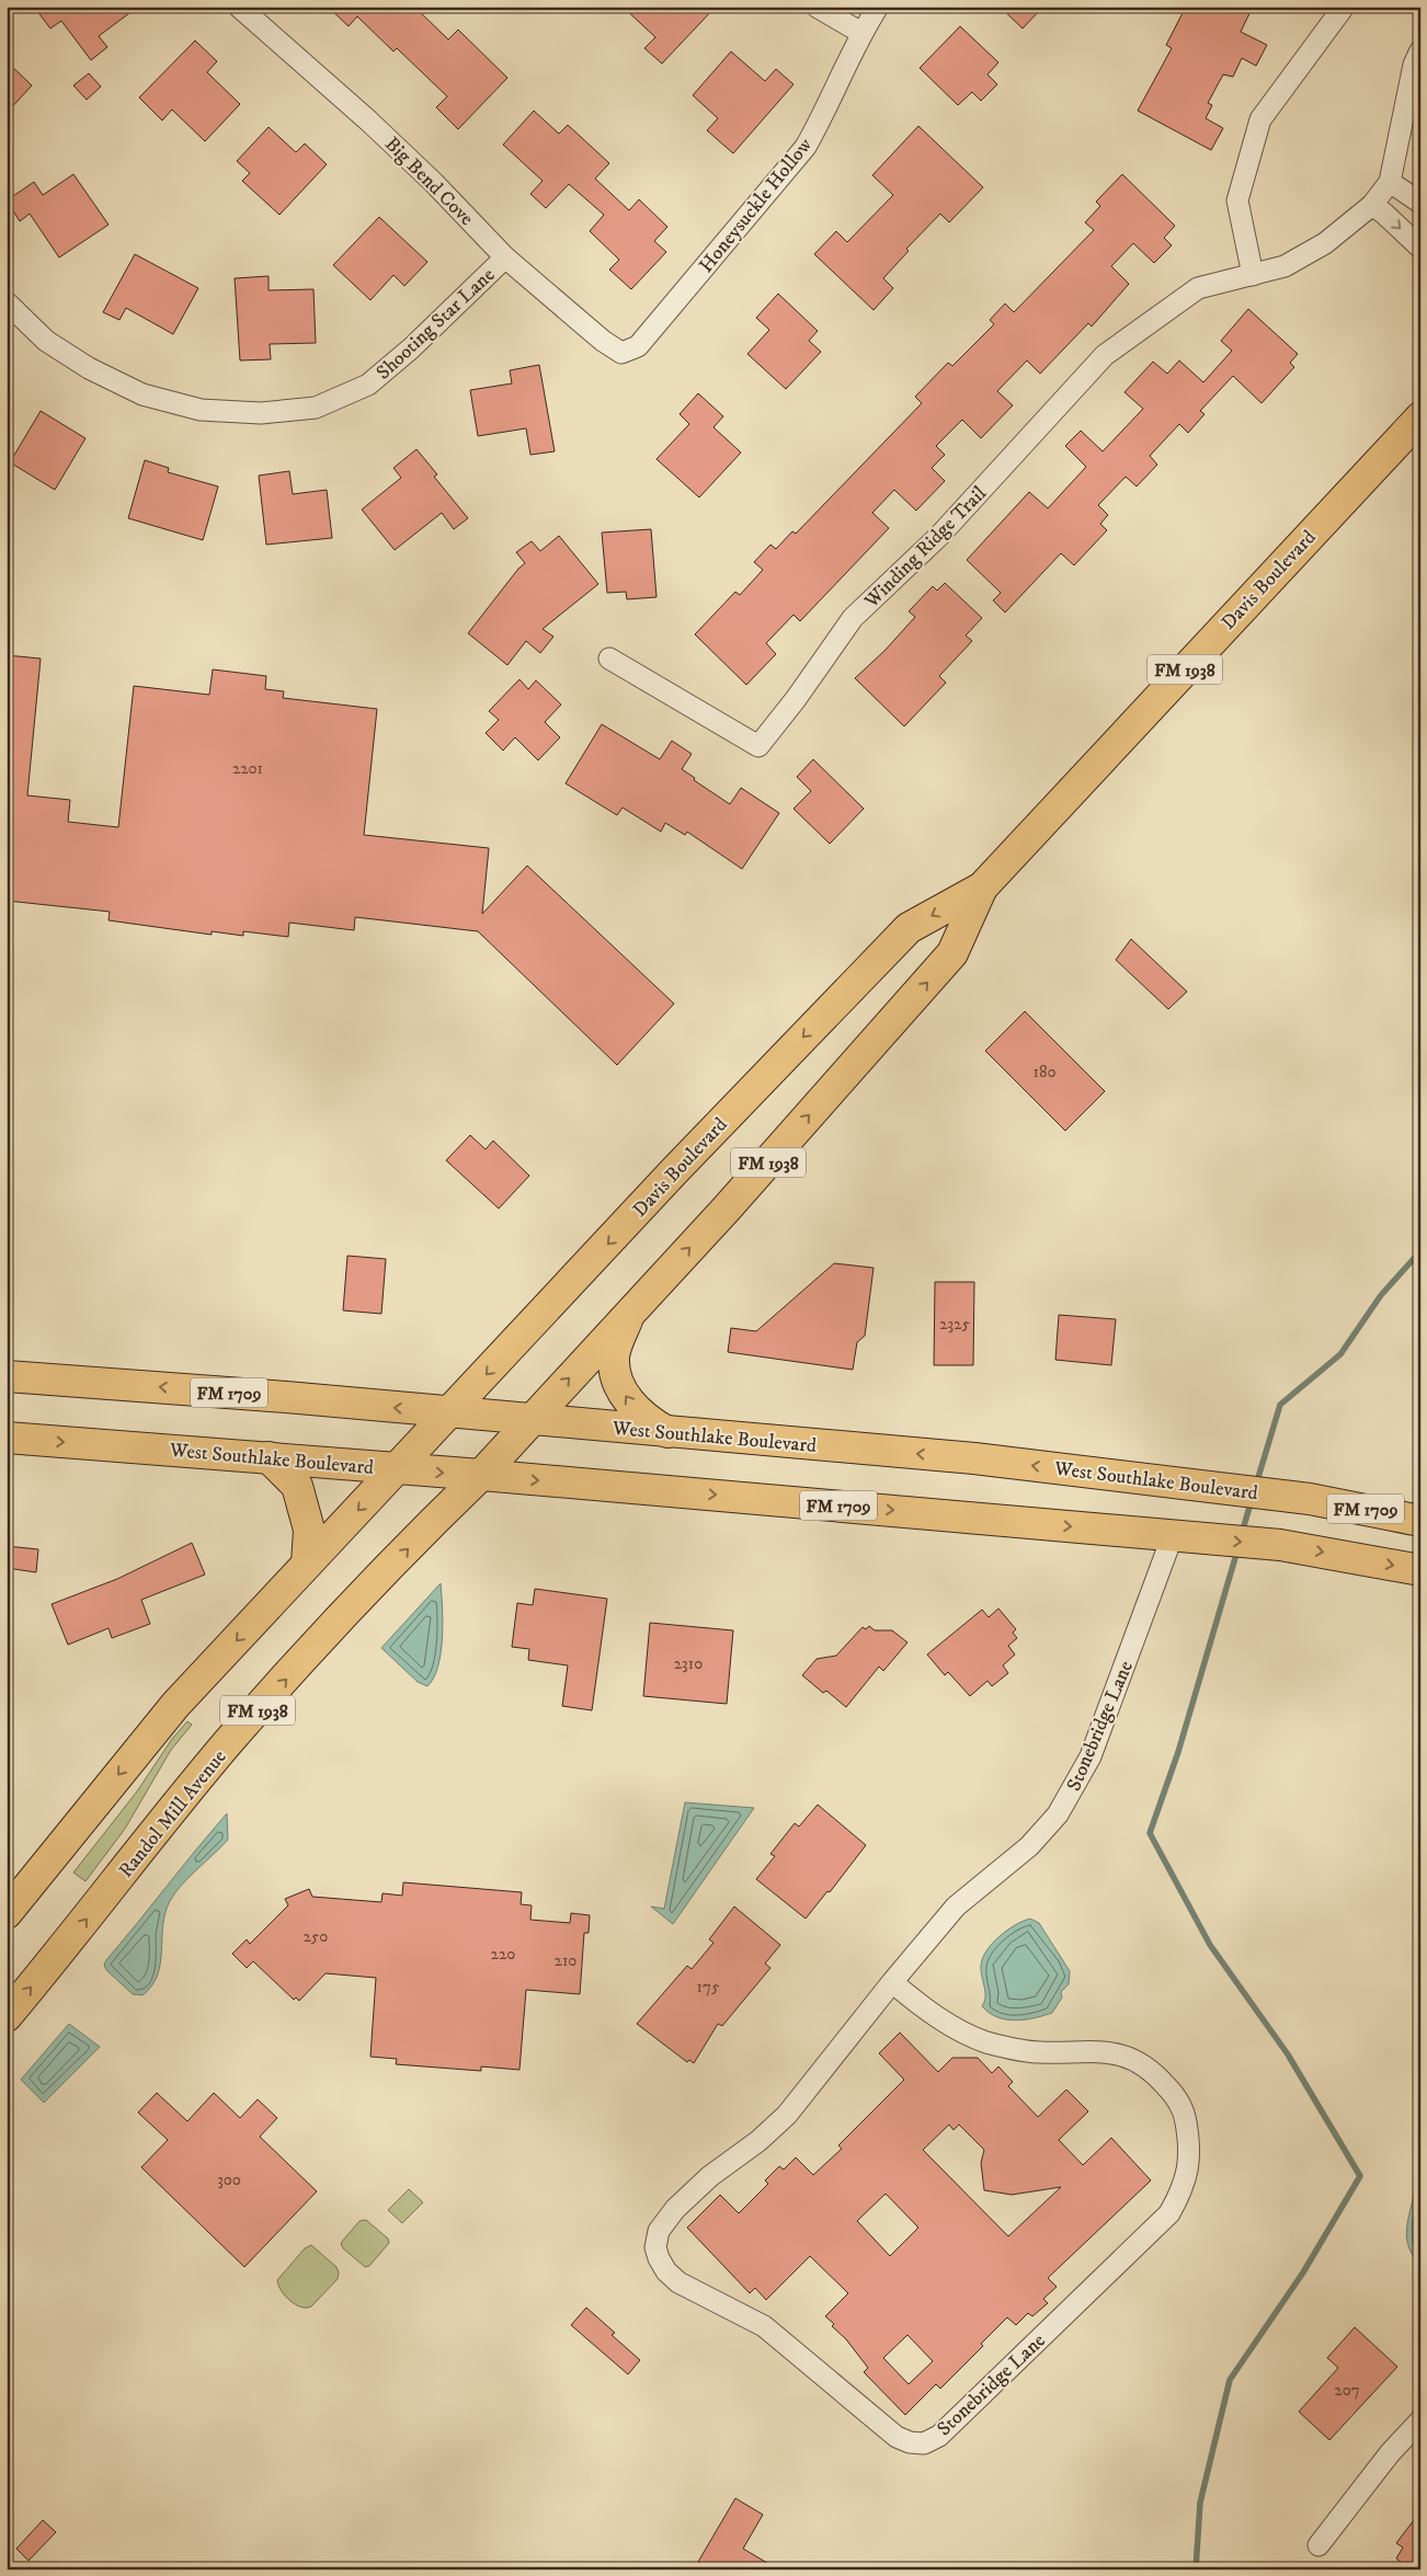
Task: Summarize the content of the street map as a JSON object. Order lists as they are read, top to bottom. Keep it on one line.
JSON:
{"streets":{"main road":["Davis Boulevard","FM 1938","FM 1709","West Southlake Boulevard","Randol Mill Avenue"],"street":["Big Bend Cove","Honeysuckle Hollow","Shooting Star Lane","Winding Ridge Trail","Stonebridge Lane"]},"crossings":[["Big Bend Cove","Honeysuckle Hollow"],["Big Bend Cove","Shooting Star Lane"],["Davis Boulevard","FM 1938"],["Davis Boulevard","West Southlake Boulevard"],["Davis Boulevard","Randol Mill Avenue"],["FM 1938","West Southlake Boulevard"],["West Southlake Boulevard","Stonebridge Lane"],["West Southlake Boulevard","Randol Mill Avenue"]],"house_numbers":["2201","180","2325","2310","250","220","210","175","300","207"]}
